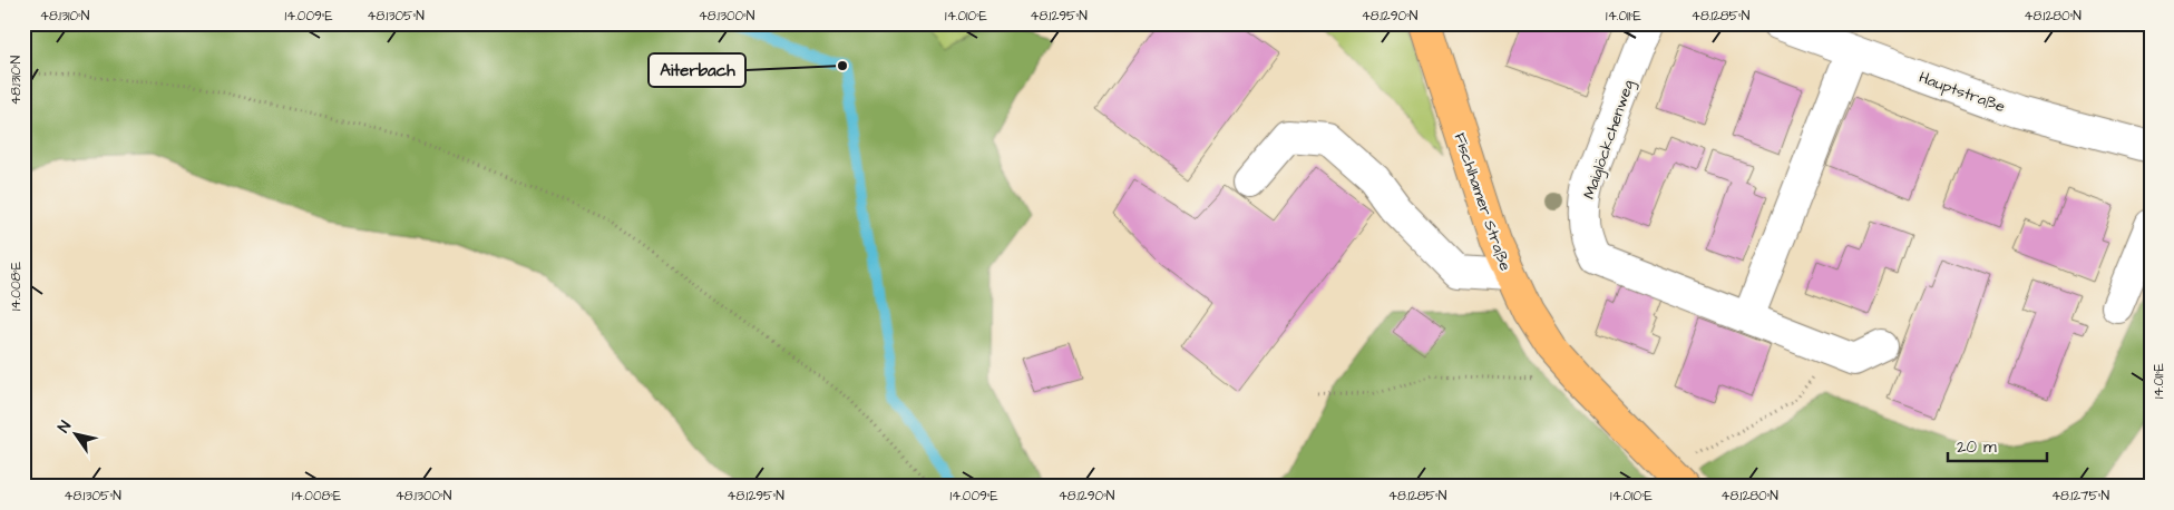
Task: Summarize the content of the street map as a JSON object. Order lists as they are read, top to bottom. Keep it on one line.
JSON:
{"streets":{"main road":["Fischlhamer Straße"],"street":["Hauptstraße","Maiglöckchenweg"]},"places":["Aiterbach"],"scale_bar":"20 m","north":"top left","coordinates":["48.1310°N","14.009°E","48.1305°N","48.1300°N","14.010°E","48.1295°N","48.1290°N","14.011°E","48.1285°N","48.1280°N","14.008°E","48.1275°N"]}
